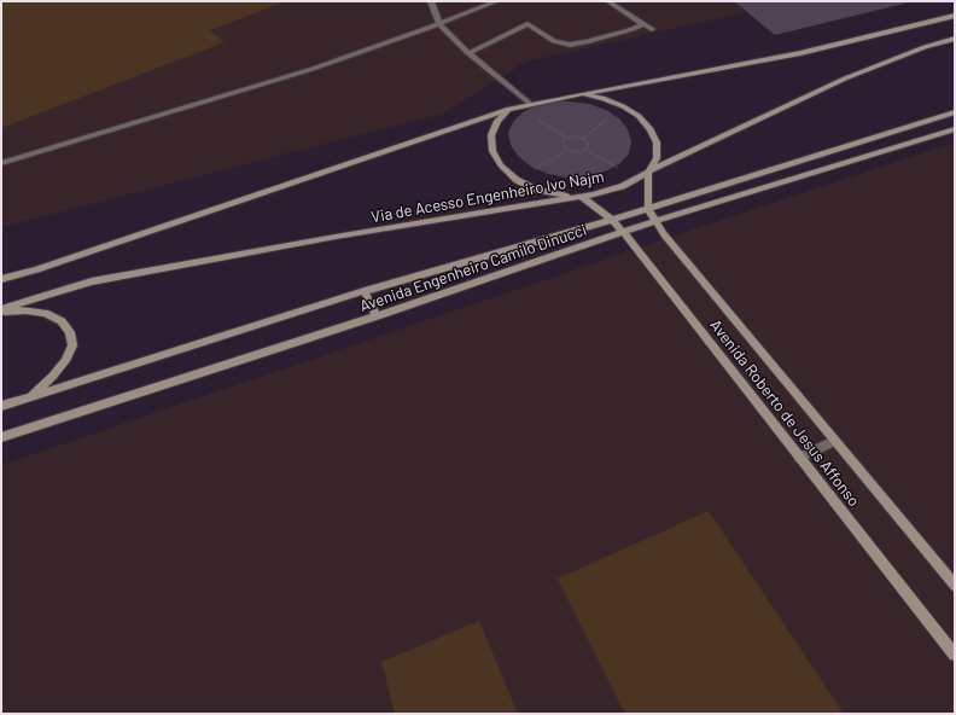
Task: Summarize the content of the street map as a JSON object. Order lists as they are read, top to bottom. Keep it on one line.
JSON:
{"streets":{"street":["Via de Acesso Engenheiro Ivo Najm","Avenida Engenheiro Camilo Dinucci","Avenida Roberto de Jesus Affonso"]},"crossings":[["Via de Acesso Engenheiro Ivo Najm","Avenida Roberto de Jesus Affonso"],["Avenida Engenheiro Camilo Dinucci","Avenida Roberto de Jesus Affonso"]]}
